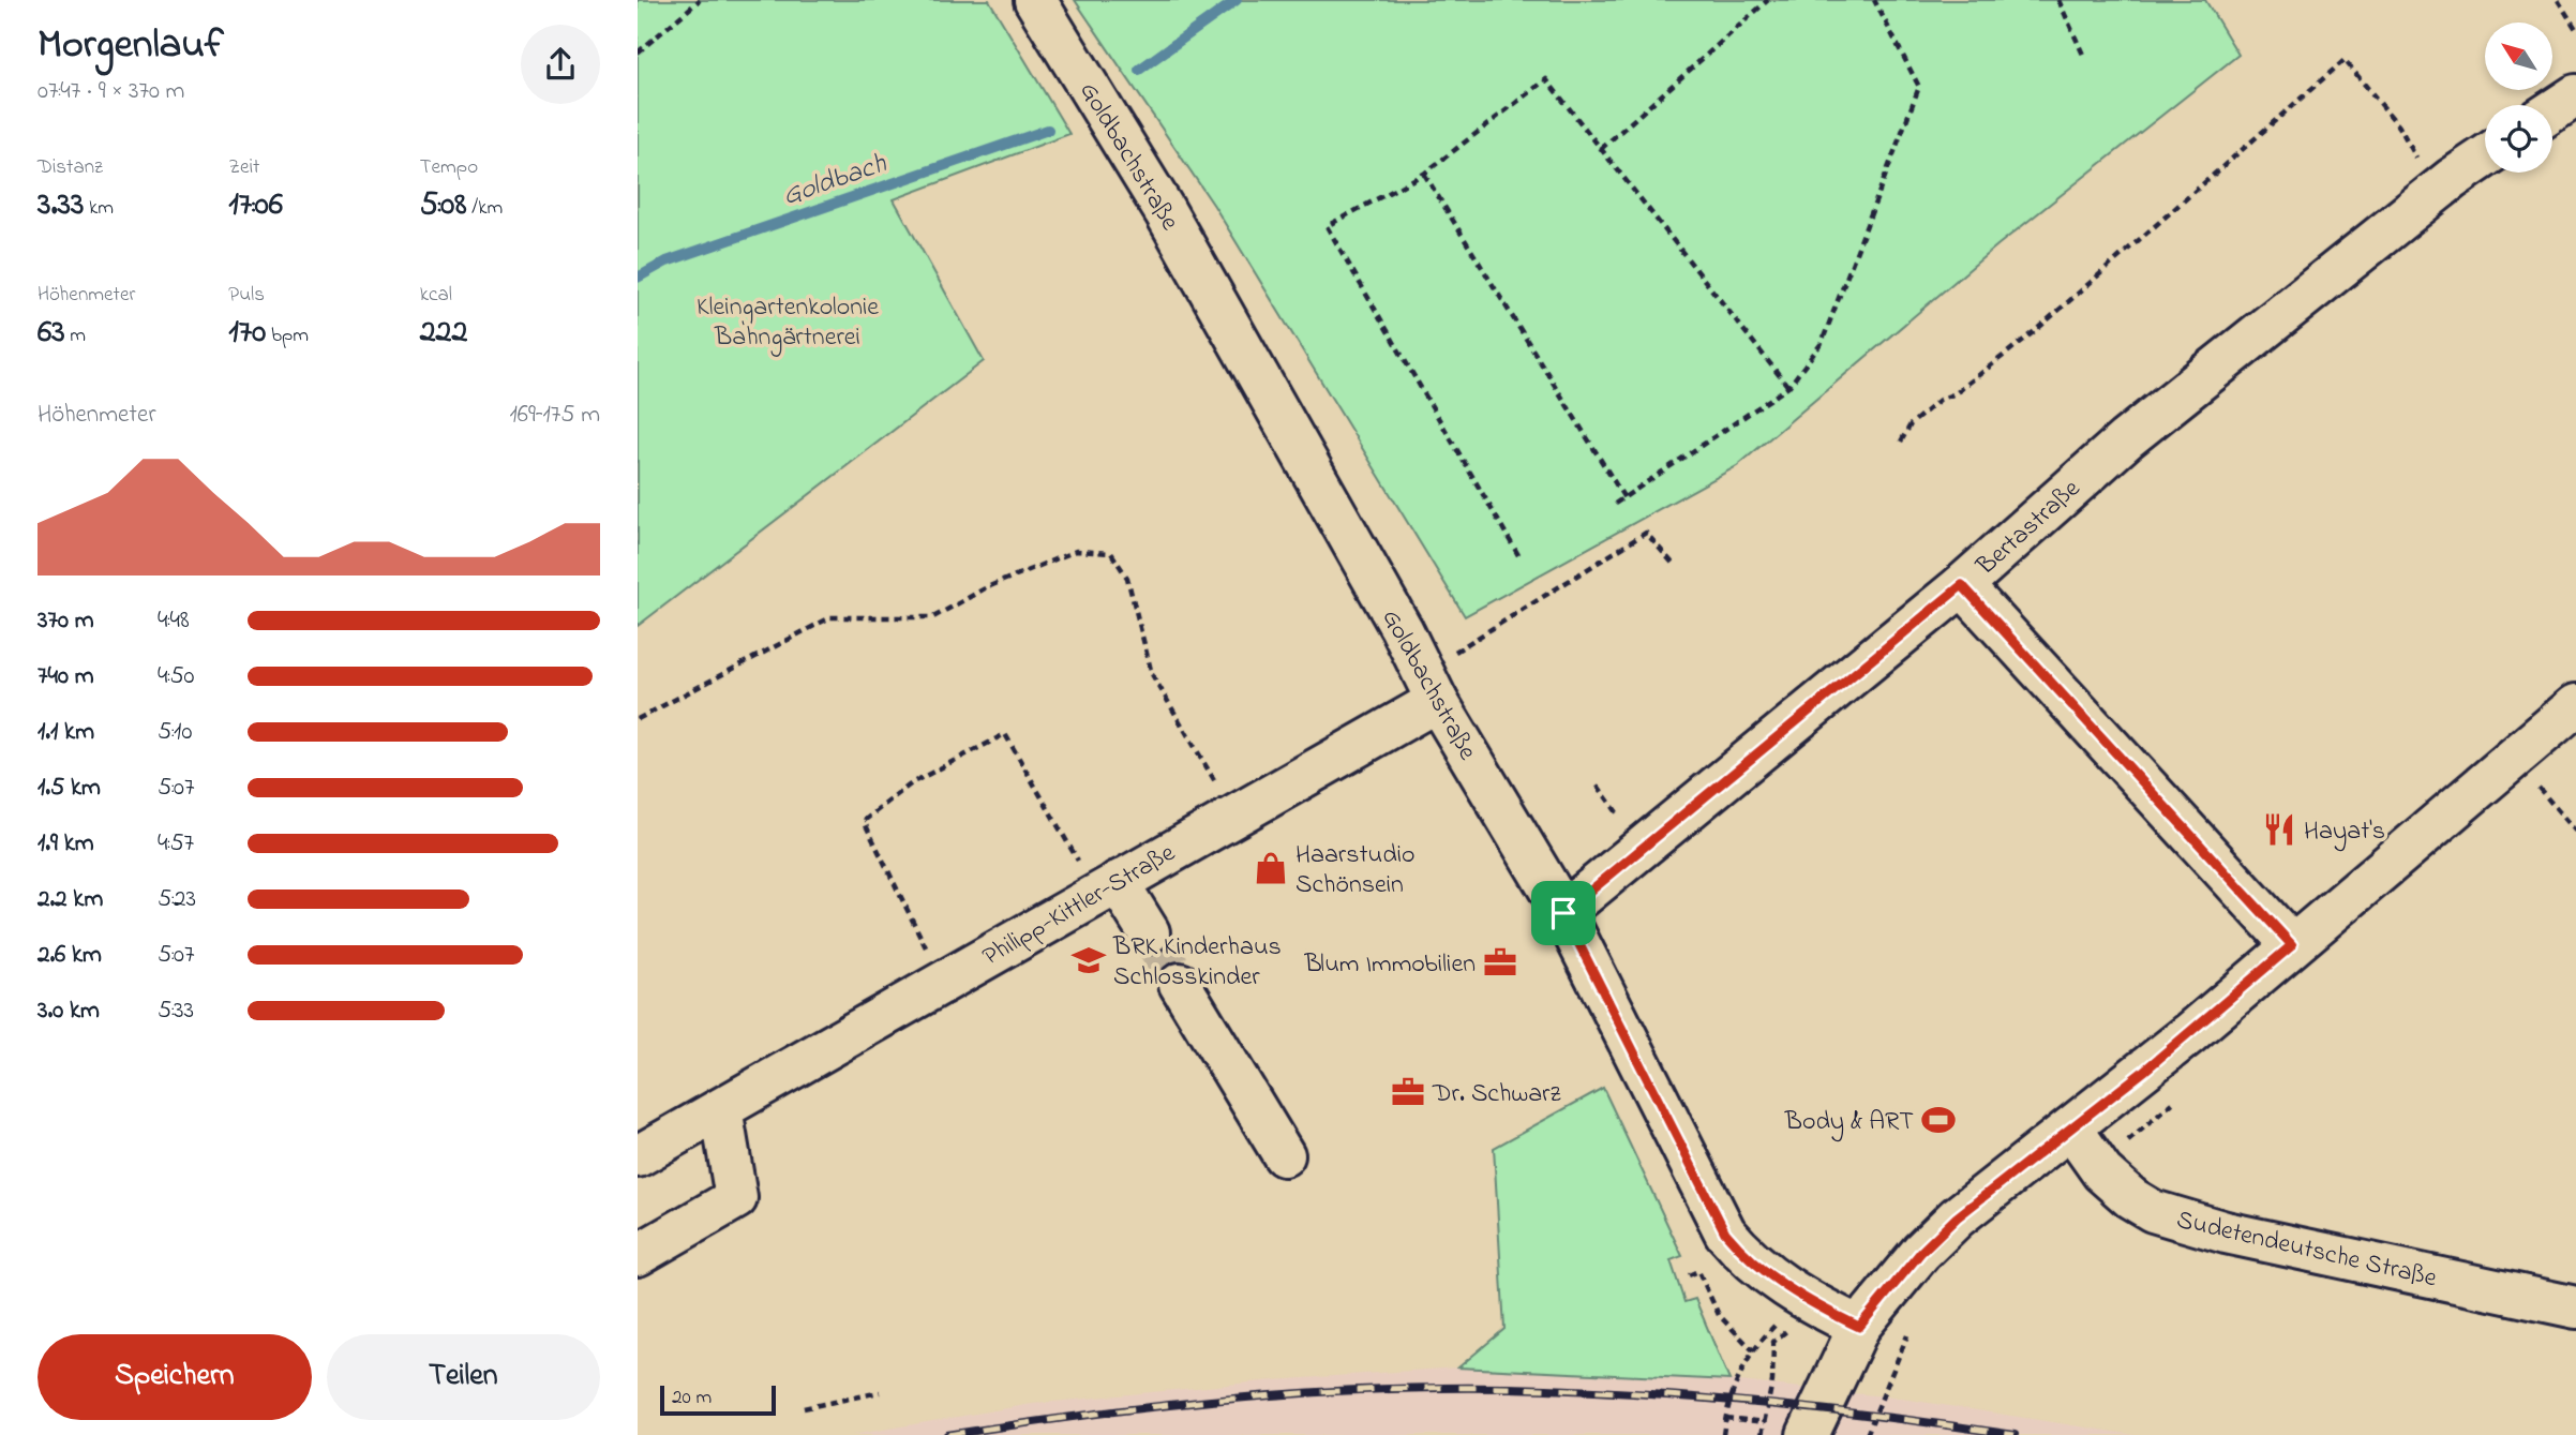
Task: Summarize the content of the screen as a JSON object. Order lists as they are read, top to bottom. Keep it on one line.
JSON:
{"streets":{"street":["Goldbachstraße","Bertastraße","Philipp-Kittler-Straße","Sudetendeutsche Straße"]},"crossings":[["Goldbachstraße","Bertastraße"],["Goldbachstraße","Philipp-Kittler-Straße"]],"water":["Goldbach"],"parks":["Kleingartenkolonie Bahngärtnerei"],"places":{"restaurant":["Hayat's"],"shop":["Haarstudio Schönsein"],"school or university":["BRK Kinderhaus Schlosskinder"],"office":["Blum Immobilien","Dr. Schwarz"],"sports":["Body & ART"]},"scale_bar":"20 m","north":"top left","page":{"heading":["Morgenlauf","07:47 · 9 × 370 m"],"stats":[["Distanz","3.33 km"],["Zeit","17:06"],["Tempo","5:08 /km"],["Höhenmeter","63 m"],["Puls","170 bpm"],["kcal","222"]],"chart":["Höhenmeter","169–175 m"],"list":[{"name":"370 m","note":"4:48"},{"name":"740 m","note":"4:50"},{"name":"1.1 km","note":"5:10"},{"name":"1.5 km","note":"5:07"},{"name":"1.9 km","note":"4:57"},{"name":"2.2 km","note":"5:23"},{"name":"2.6 km","note":"5:07"},{"name":"3.0 km","note":"5:33"}],"buttons":["Speichern","Teilen"],"scale":"20 m"}}
